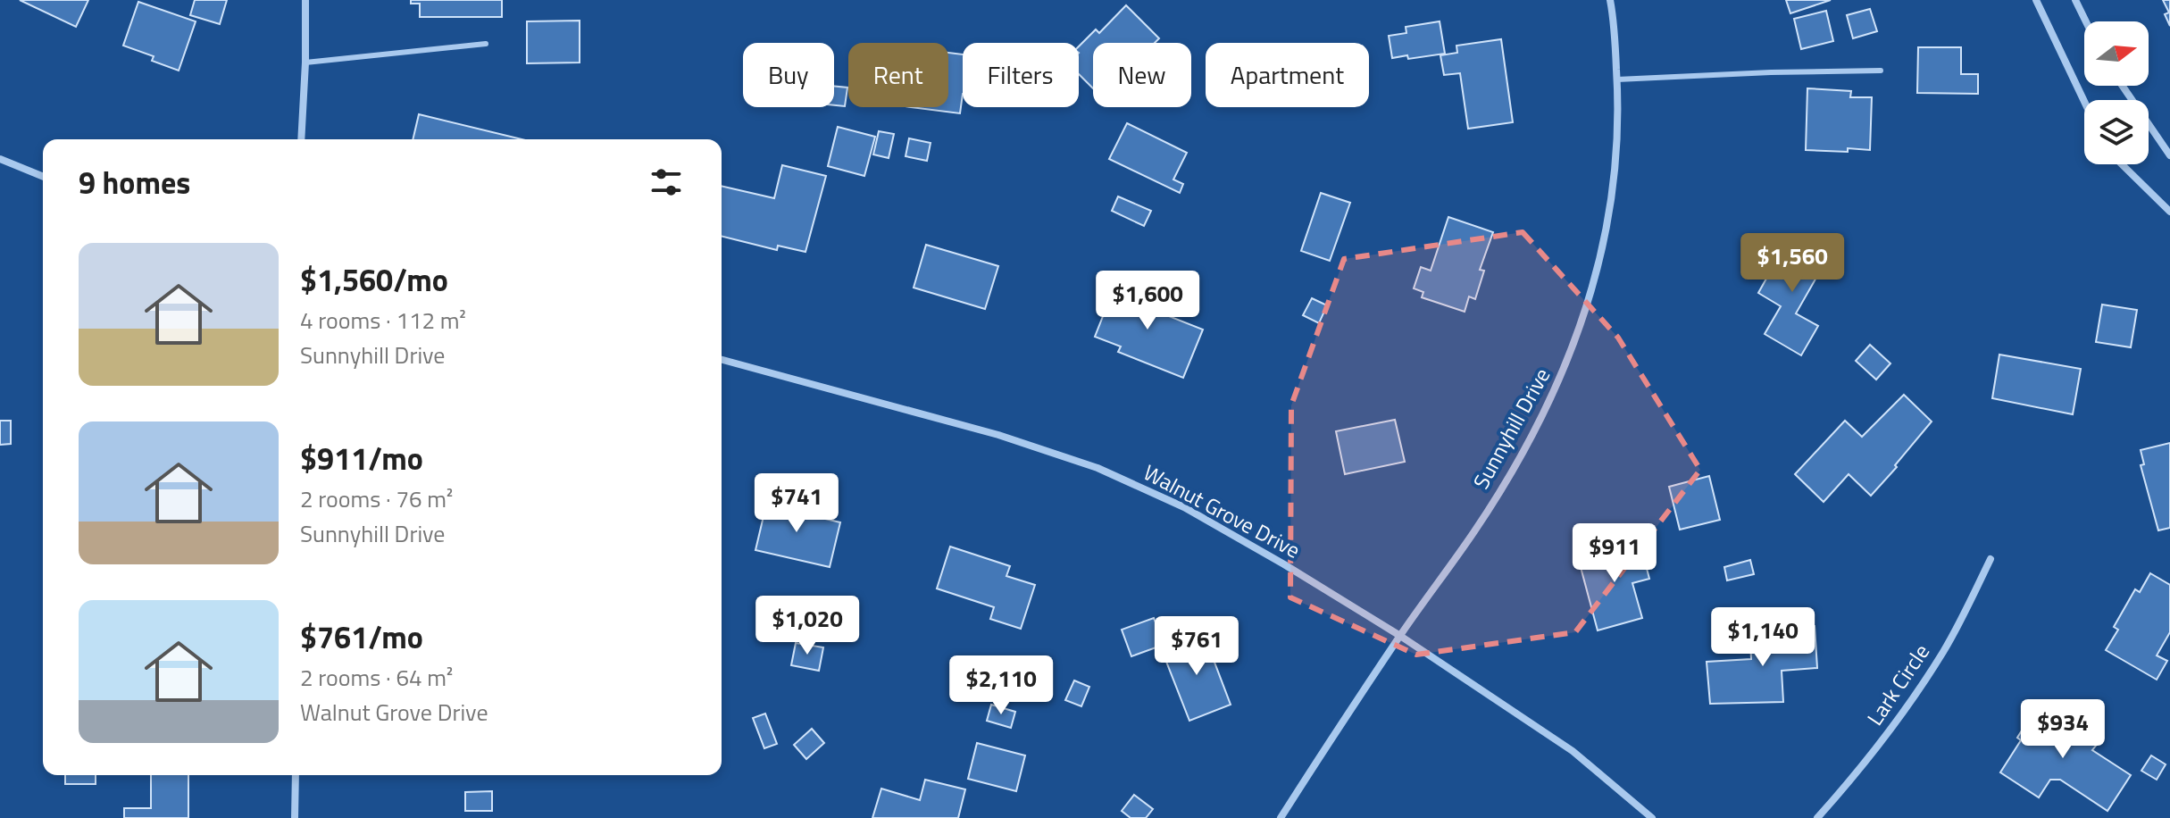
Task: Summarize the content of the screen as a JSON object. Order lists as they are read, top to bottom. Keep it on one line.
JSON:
{"streets":{"street":["Sunnyhill Drive","Walnut Grove Drive","Lark Circle"]},"crossings":[["Sunnyhill Drive","Walnut Grove Drive"]],"north":"right","page":{"chip":["Buy","Rent","Filters","New","Apartment"],"heading":"9 homes","list":[{"name":"$1,560/mo","note":"4 rooms · 112 m² · Sunnyhill Drive"},{"name":"$911/mo","note":"2 rooms · 76 m² · Sunnyhill Drive"},{"name":"$761/mo","note":"2 rooms · 64 m² · Walnut Grove Drive"}],"price":["$1,560","$1,600","$741","$911","$1,020","$1,140","$761","$2,110","$934"]}}
